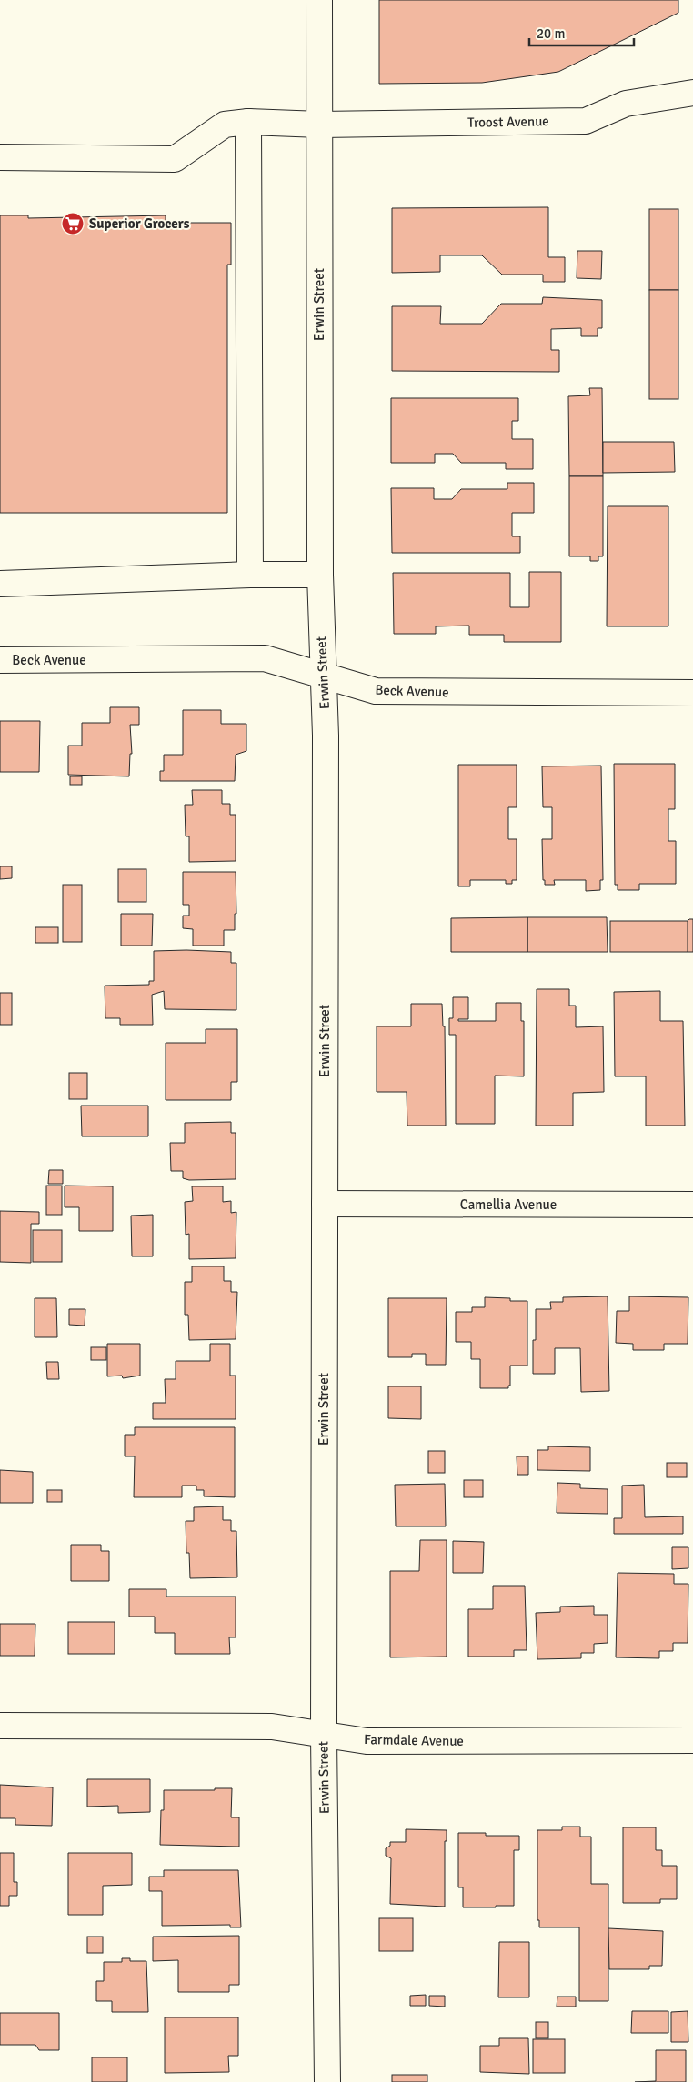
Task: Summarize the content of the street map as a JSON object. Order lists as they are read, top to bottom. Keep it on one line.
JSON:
{"streets":{"street":["Troost Avenue","Erwin Street","Beck Avenue","Camellia Avenue","Farmdale Avenue"]},"crossings":[["Troost Avenue","Erwin Street"],["Erwin Street","Beck Avenue"],["Erwin Street","Camellia Avenue"],["Erwin Street","Farmdale Avenue"]],"places":{"supermarket":["Superior Grocers"]},"scale_bar":"20 m"}
